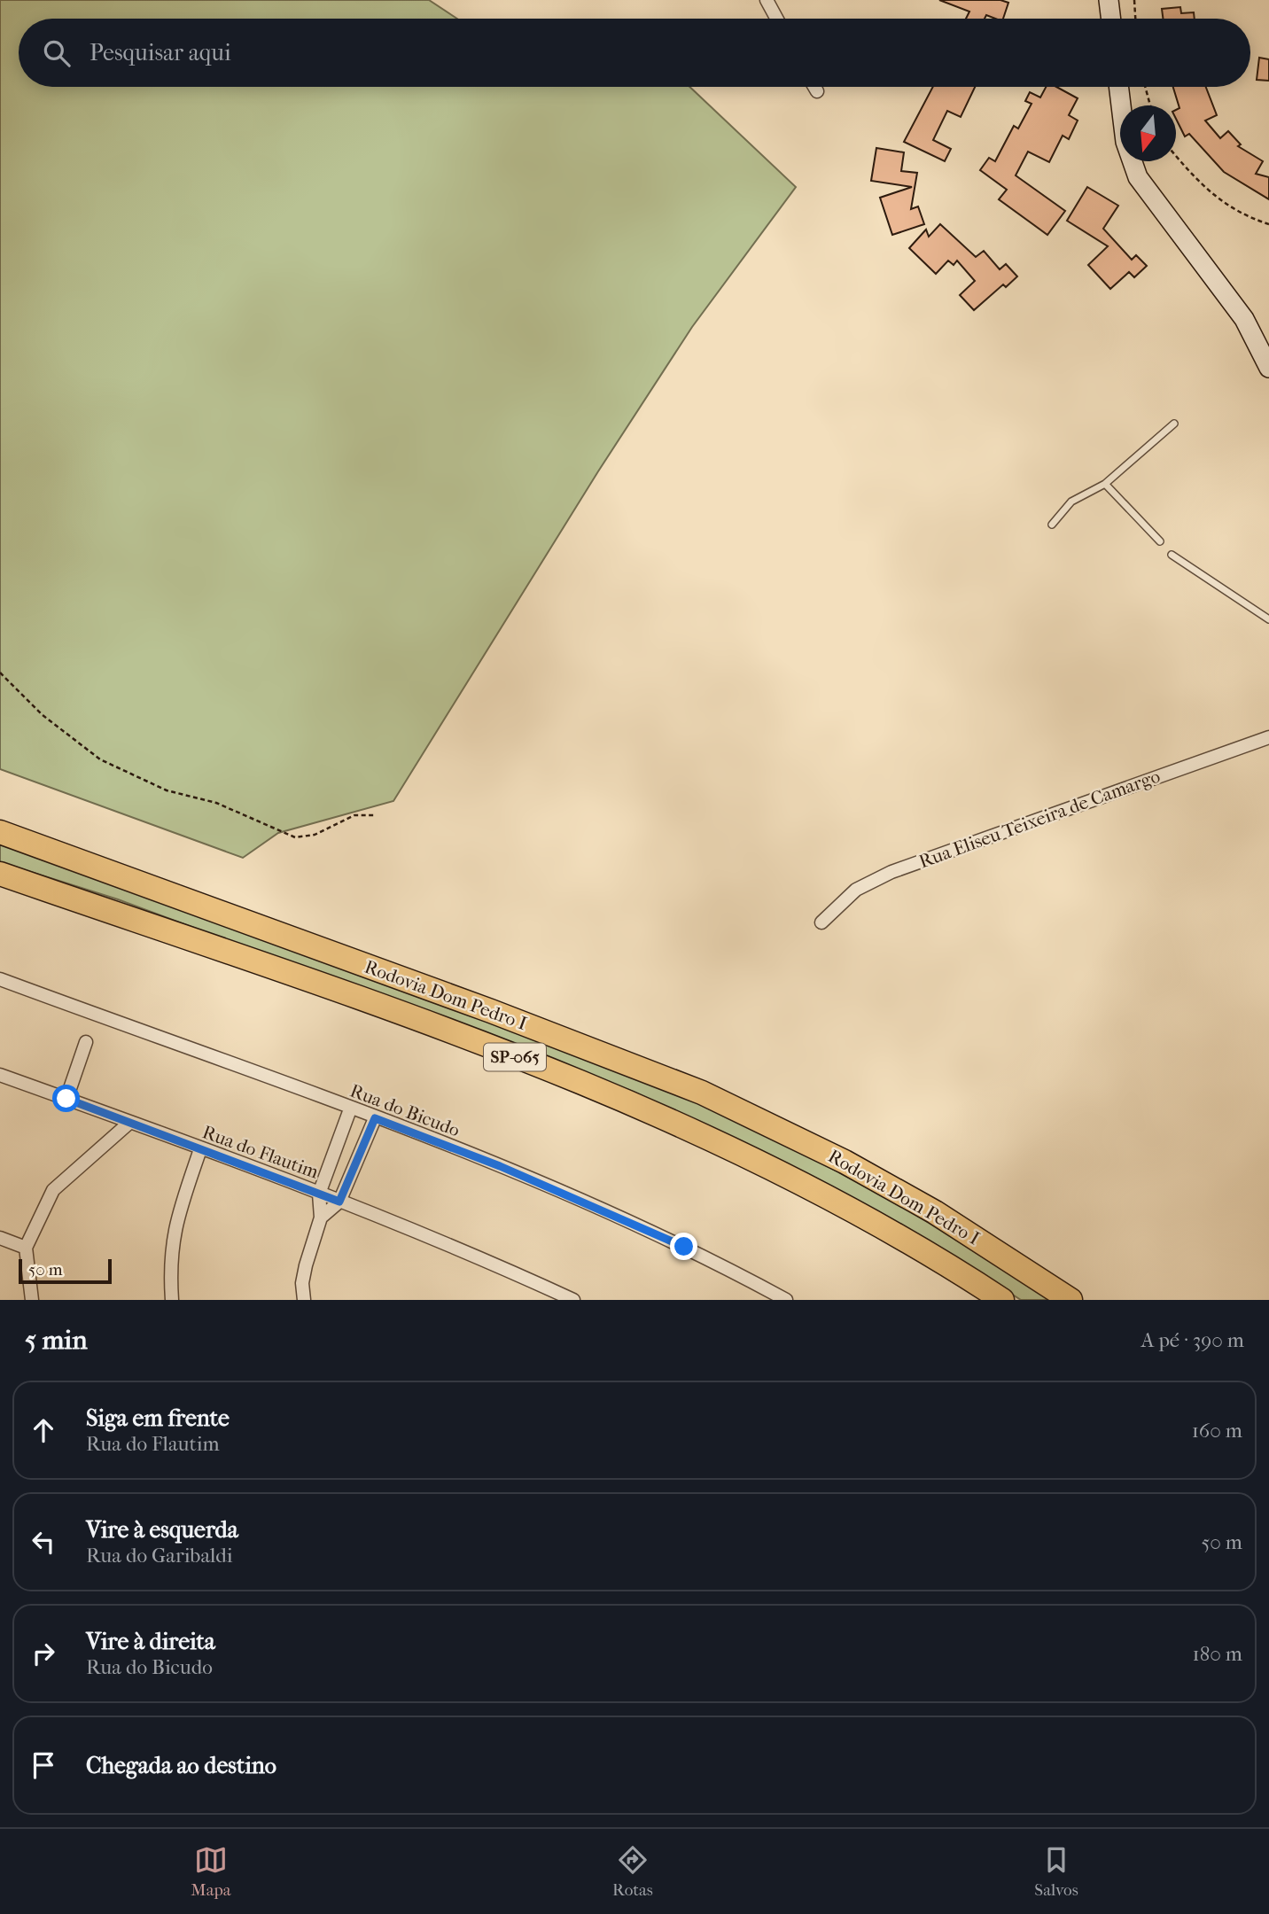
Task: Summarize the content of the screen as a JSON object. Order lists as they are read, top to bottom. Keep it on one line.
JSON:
{"streets":{"highway":["Rodovia Dom Pedro I","SP-065"],"street":["Rua Eliseu Teixeira de Camargo","Rua do Bicudo","Rua do Flautim"]},"scale_bar":"50 m","north":"bottom","page":{"search":"Pesquisar aqui","scale":"50 m","heading":["5 min","A pé · 390 m"],"list":[["Siga em frente","Rua do Flautim","160 m"],["Vire à esquerda","Rua do Garibaldi","50 m"],["Vire à direita","Rua do Bicudo","180 m"],"Chegada ao destino"],"nav":["Mapa","Rotas","Salvos"]}}
